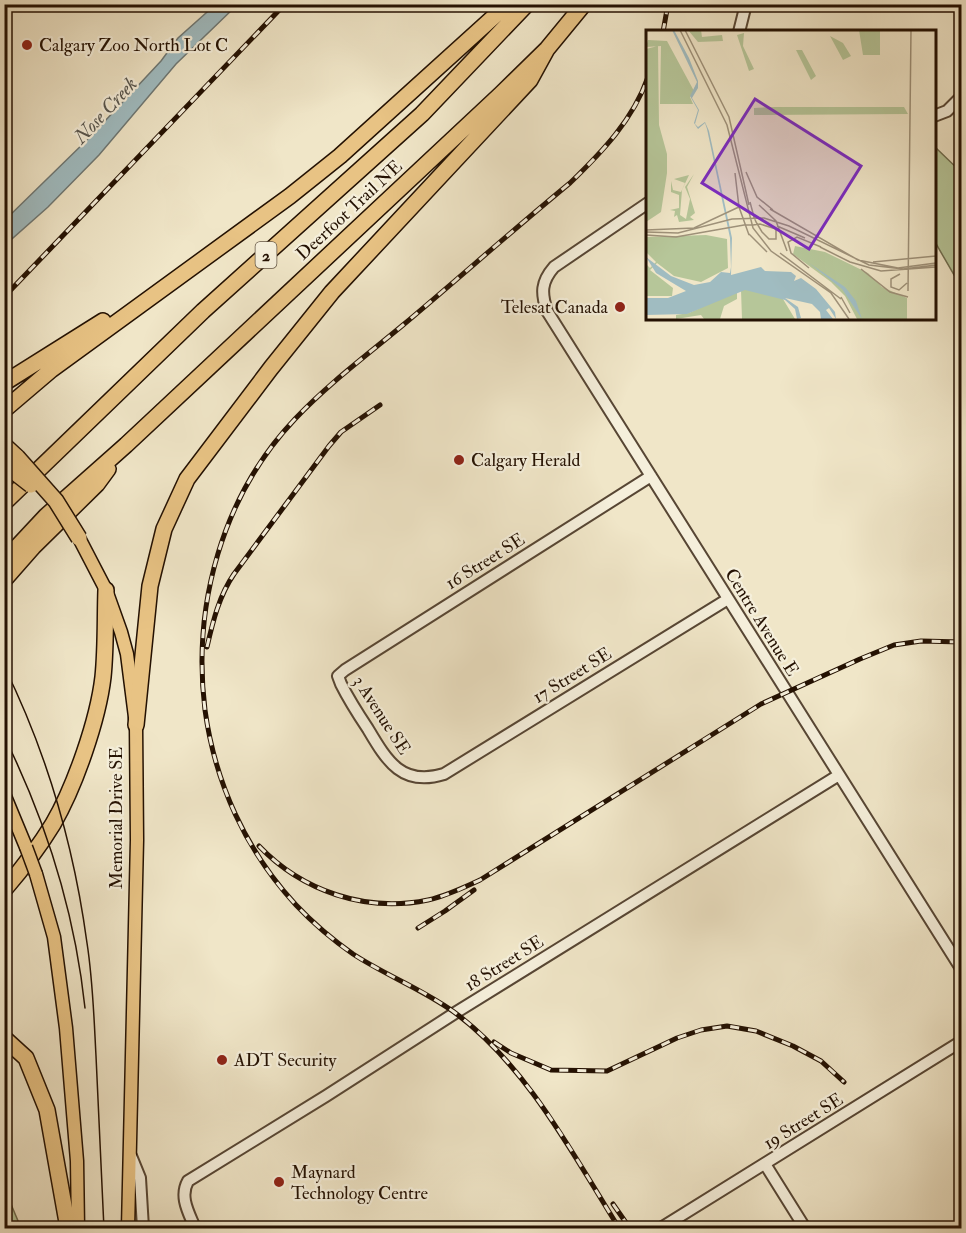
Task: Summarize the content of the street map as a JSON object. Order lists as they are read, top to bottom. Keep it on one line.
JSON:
{"streets":{"highway":["Deerfoot Trail NE","2","Memorial Drive SE"],"street":["16 Street SE","Centre Avenue E","17 Street SE","3 Avenue SE","18 Street SE","19 Street SE"]},"crossings":[["16 Street SE","Centre Avenue E"],["16 Street SE","3 Avenue SE"],["Centre Avenue E","17 Street SE"],["Centre Avenue E","18 Street SE"],["17 Street SE","3 Avenue SE"]],"water":["Nose Creek"],"places":["Calgary Zoo North Lot C","Telesat Canada","Calgary Herald","ADT Security","Maynard Technology Centre"]}
